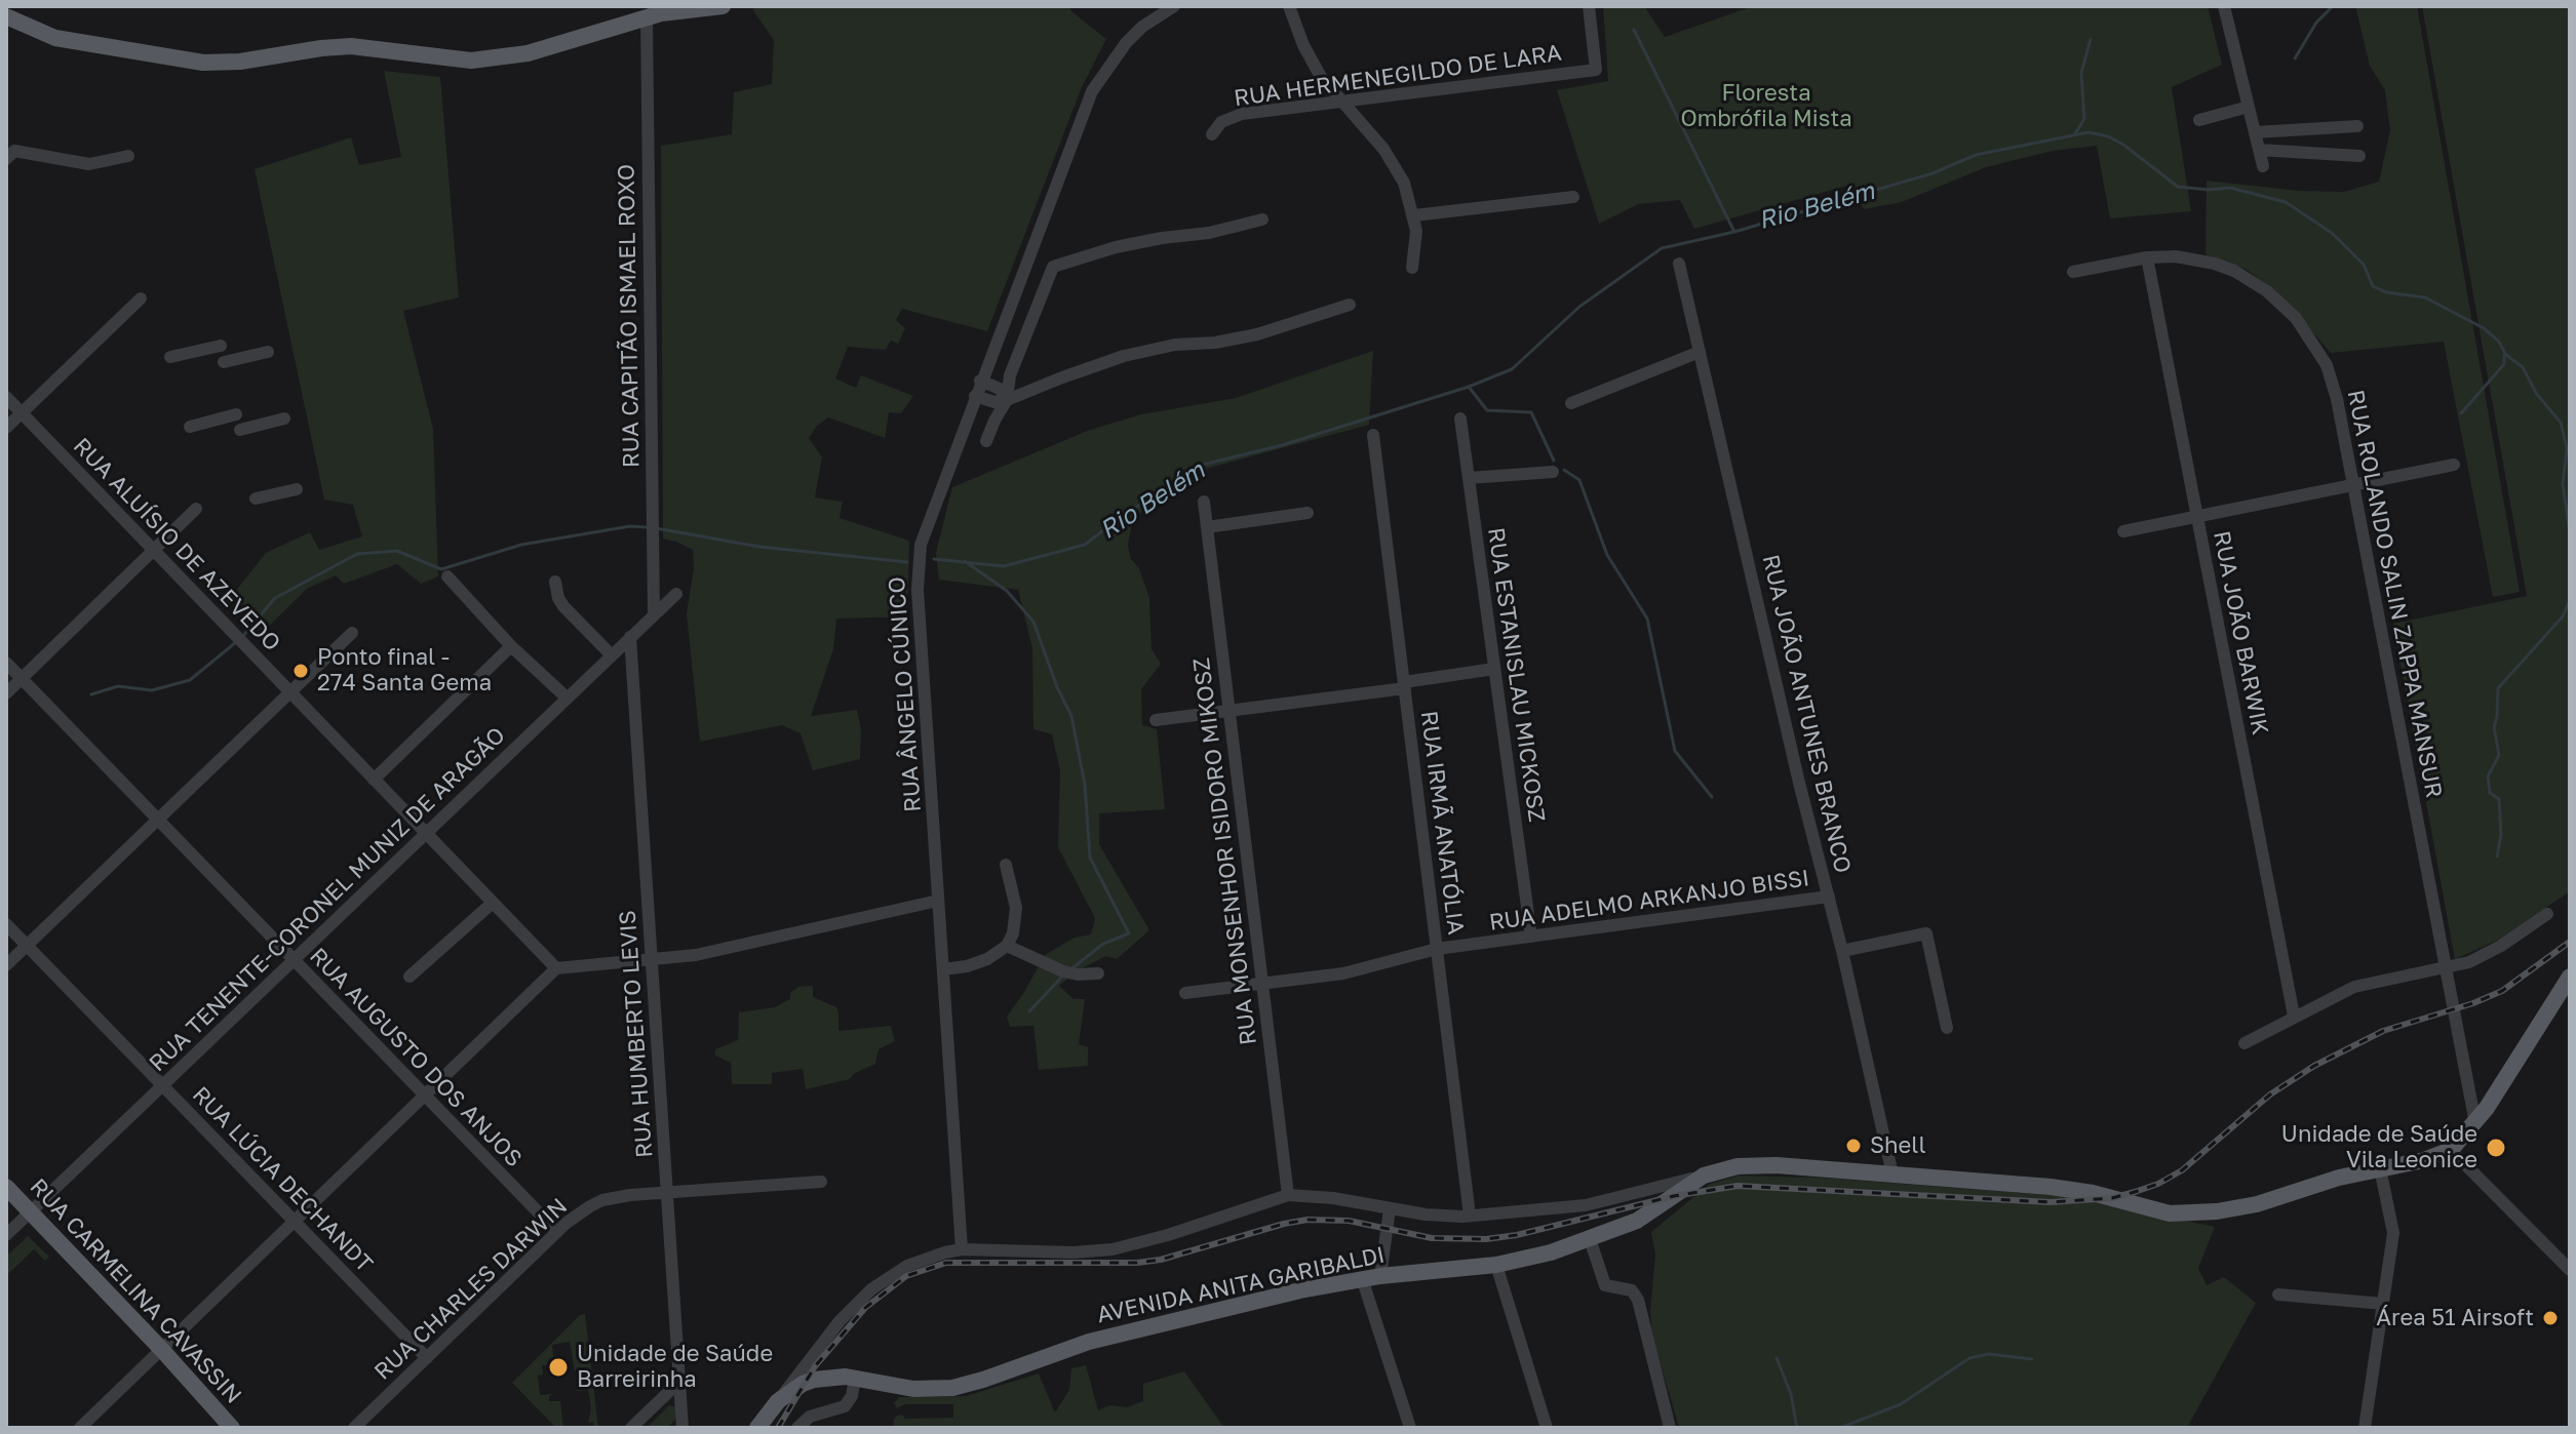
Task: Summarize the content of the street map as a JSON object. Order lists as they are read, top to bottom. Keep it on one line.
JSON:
{"streets":{"main road":["AVENIDA ANITA GARIBALDI","RUA CARMELINA CAVASSIN"],"street":["RUA HERMENEGILDO DE LARA","RUA CAPITÃO ISMAEL ROXO","RUA ALUÍSIO DE AZEVEDO","RUA ROLANDO SALIN ZAPPA MANSUR","RUA JOÃO BARWIK","RUA ESTANISLAU MICKOSZ","RUA ÂNGELO CÚNICO","RUA JOÃO ANTUNES BRANCO","RUA IRMÃ ANATÓLIA","RUA MONSENHOR ISIDORO MIKOSZ","RUA TENENTE-CORONEL MUNIZ DE ARAGÃO","RUA ADELMO ARKANJO BISSI","RUA HUMBERTO LEVIS","RUA AUGUSTO DOS ANJOS","RUA LÚCIA DECHANDT","RUA CHARLES DARWIN"]},"crossings":[["RUA CAPITÃO ISMAEL ROXO","RUA TENENTE-CORONEL MUNIZ DE ARAGÃO"],["RUA ALUÍSIO DE AZEVEDO","RUA TENENTE-CORONEL MUNIZ DE ARAGÃO"],["RUA ROLANDO SALIN ZAPPA MANSUR","RUA JOÃO BARWIK"],["RUA ROLANDO SALIN ZAPPA MANSUR","AVENIDA ANITA GARIBALDI"],["RUA ESTANISLAU MICKOSZ","RUA ADELMO ARKANJO BISSI"],["RUA JOÃO ANTUNES BRANCO","RUA ADELMO ARKANJO BISSI"],["RUA JOÃO ANTUNES BRANCO","AVENIDA ANITA GARIBALDI"],["RUA IRMÃ ANATÓLIA","RUA ADELMO ARKANJO BISSI"],["RUA MONSENHOR ISIDORO MIKOSZ","RUA ADELMO ARKANJO BISSI"],["RUA TENENTE-CORONEL MUNIZ DE ARAGÃO","RUA HUMBERTO LEVIS"],["RUA TENENTE-CORONEL MUNIZ DE ARAGÃO","RUA AUGUSTO DOS ANJOS"],["RUA TENENTE-CORONEL MUNIZ DE ARAGÃO","RUA LÚCIA DECHANDT"],["RUA TENENTE-CORONEL MUNIZ DE ARAGÃO","RUA CARMELINA CAVASSIN"],["RUA HUMBERTO LEVIS","RUA CHARLES DARWIN"],["RUA AUGUSTO DOS ANJOS","RUA CHARLES DARWIN"],["RUA LÚCIA DECHANDT","RUA CHARLES DARWIN"]],"water":["Rio Belém"],"parks":["Floresta Ombrófila Mista"],"places":["Ponto final - 274 Santa Gema","Shell","Unidade de Saúde Vila Leonice","Área 51 Airsoft","Unidade de Saúde Barreirinha"]}
